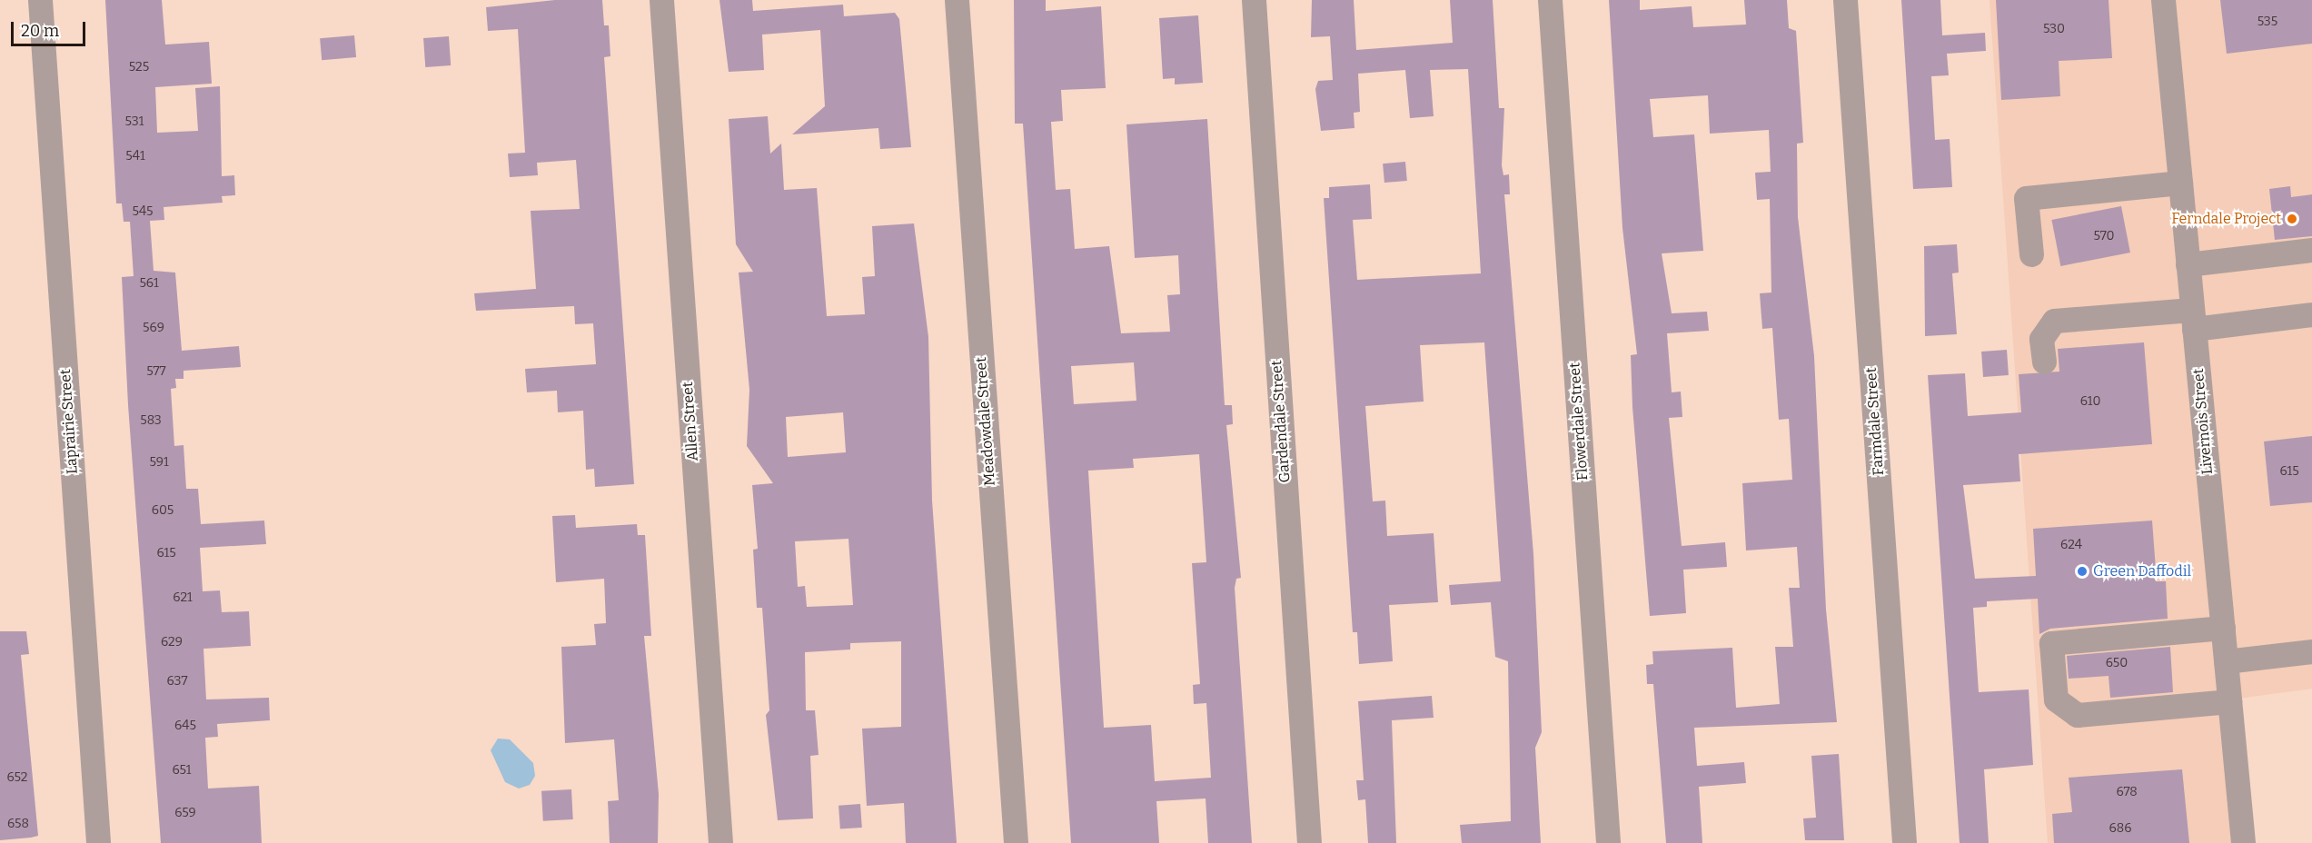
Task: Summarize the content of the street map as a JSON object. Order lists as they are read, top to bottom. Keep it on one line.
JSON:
{"streets":{"street":["Laprairie Street","Allen Street","Meadowdale Street","Gardendale Street","Flowerdale Street","Farmdale Street","Livernois Street"]},"places":["Ferndale Project","Green Daffodil"],"house_numbers":["535","530","525","531","541","545","570","561","569","577","610","583","591","615","605","624","615","621","629","650","637","645","651","652","678","659","658","686"],"scale_bar":"20 m"}
